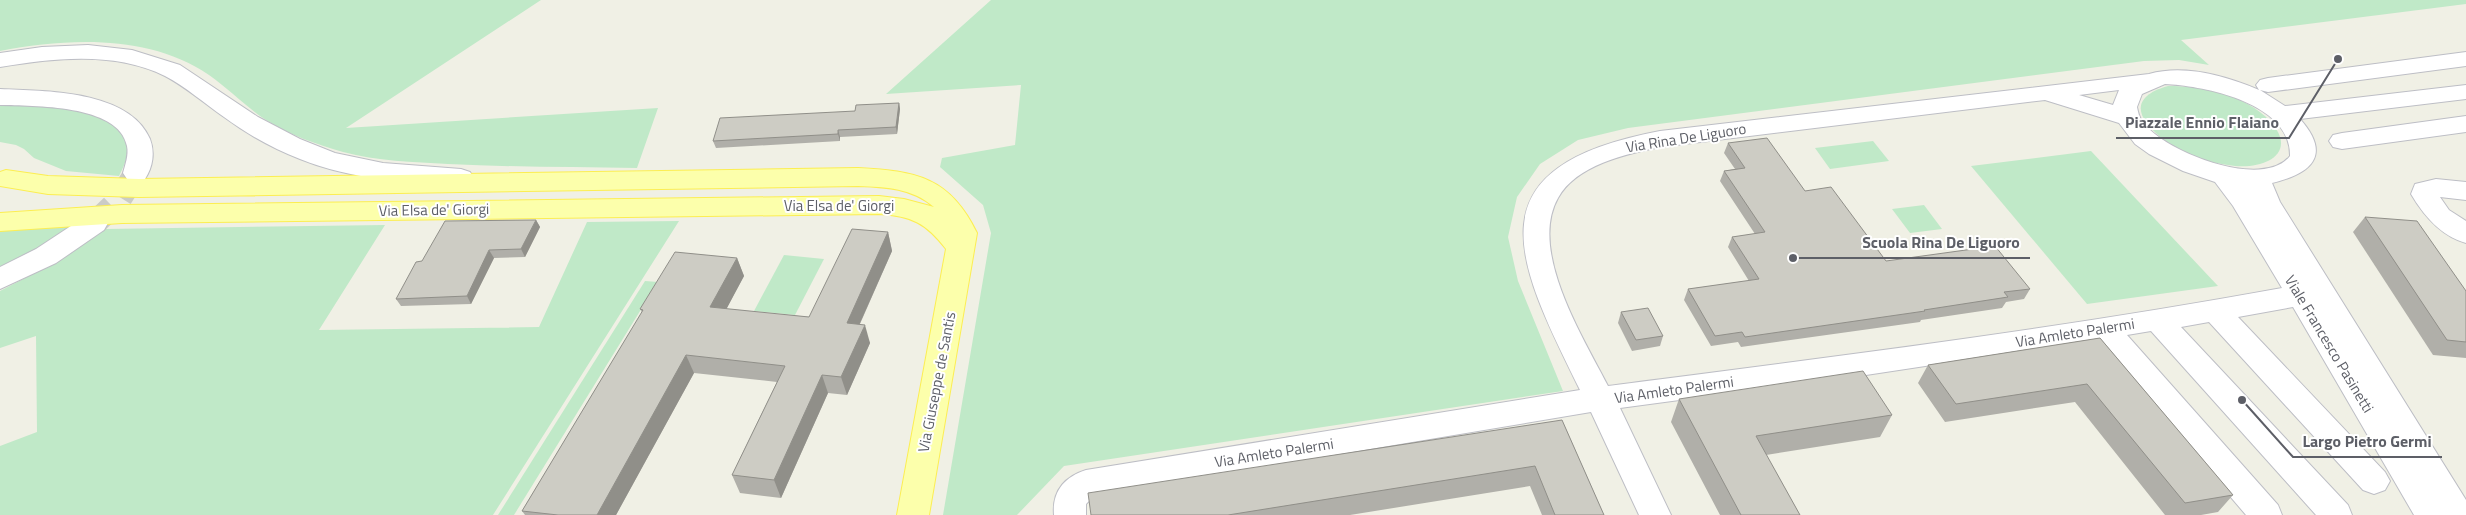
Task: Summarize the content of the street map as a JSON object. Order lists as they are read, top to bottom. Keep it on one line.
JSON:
{"streets":{"main road":["Via Elsa de' Giorgi","Via Giuseppe de Santis"],"street":["Via Rina De Liguoro","Via Amleto Palermi","Viale Francesco Pasinetti"]},"crossings":[["Via Rina De Liguoro","Via Amleto Palermi"],["Via Rina De Liguoro","Viale Francesco Pasinetti"],["Via Elsa de' Giorgi","Via Giuseppe de Santis"],["Via Amleto Palermi","Viale Francesco Pasinetti"]],"places":["Piazzale Ennio Flaiano","Scuola Rina De Liguoro","Largo Pietro Germi"]}
